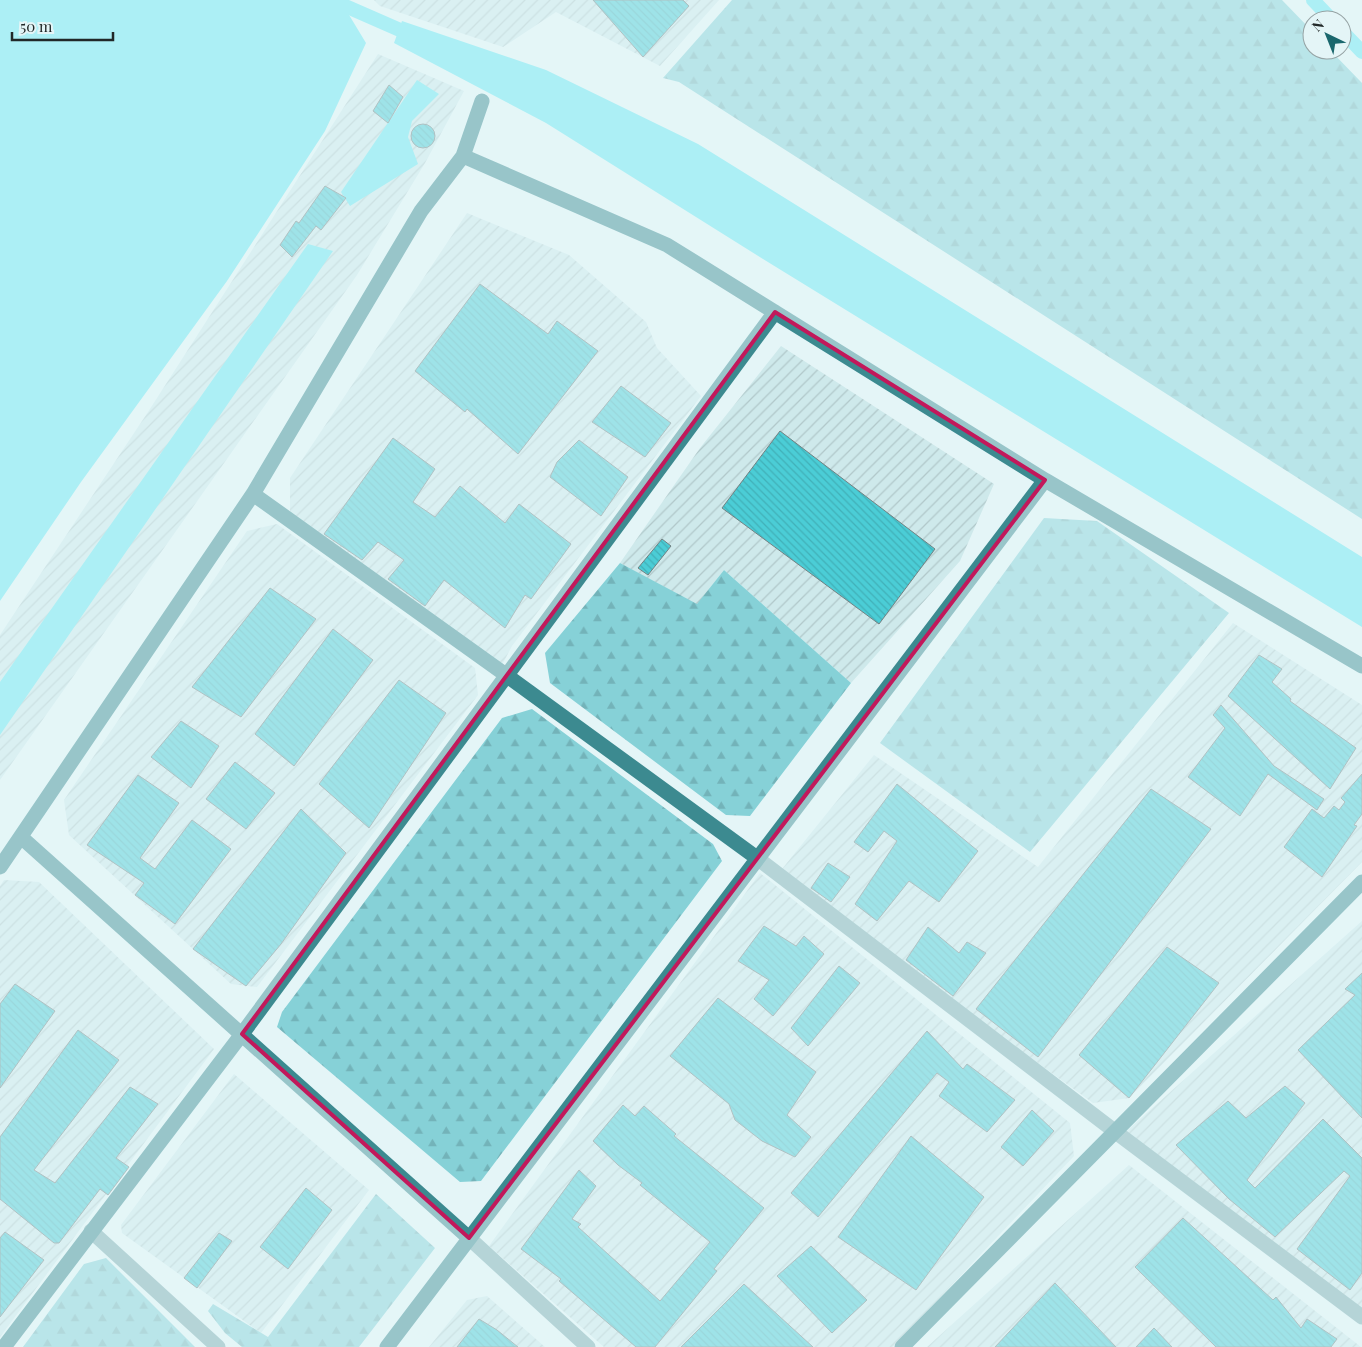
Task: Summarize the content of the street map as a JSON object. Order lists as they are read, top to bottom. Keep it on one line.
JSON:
{"scale_bar":"50 m","north":"top left"}
